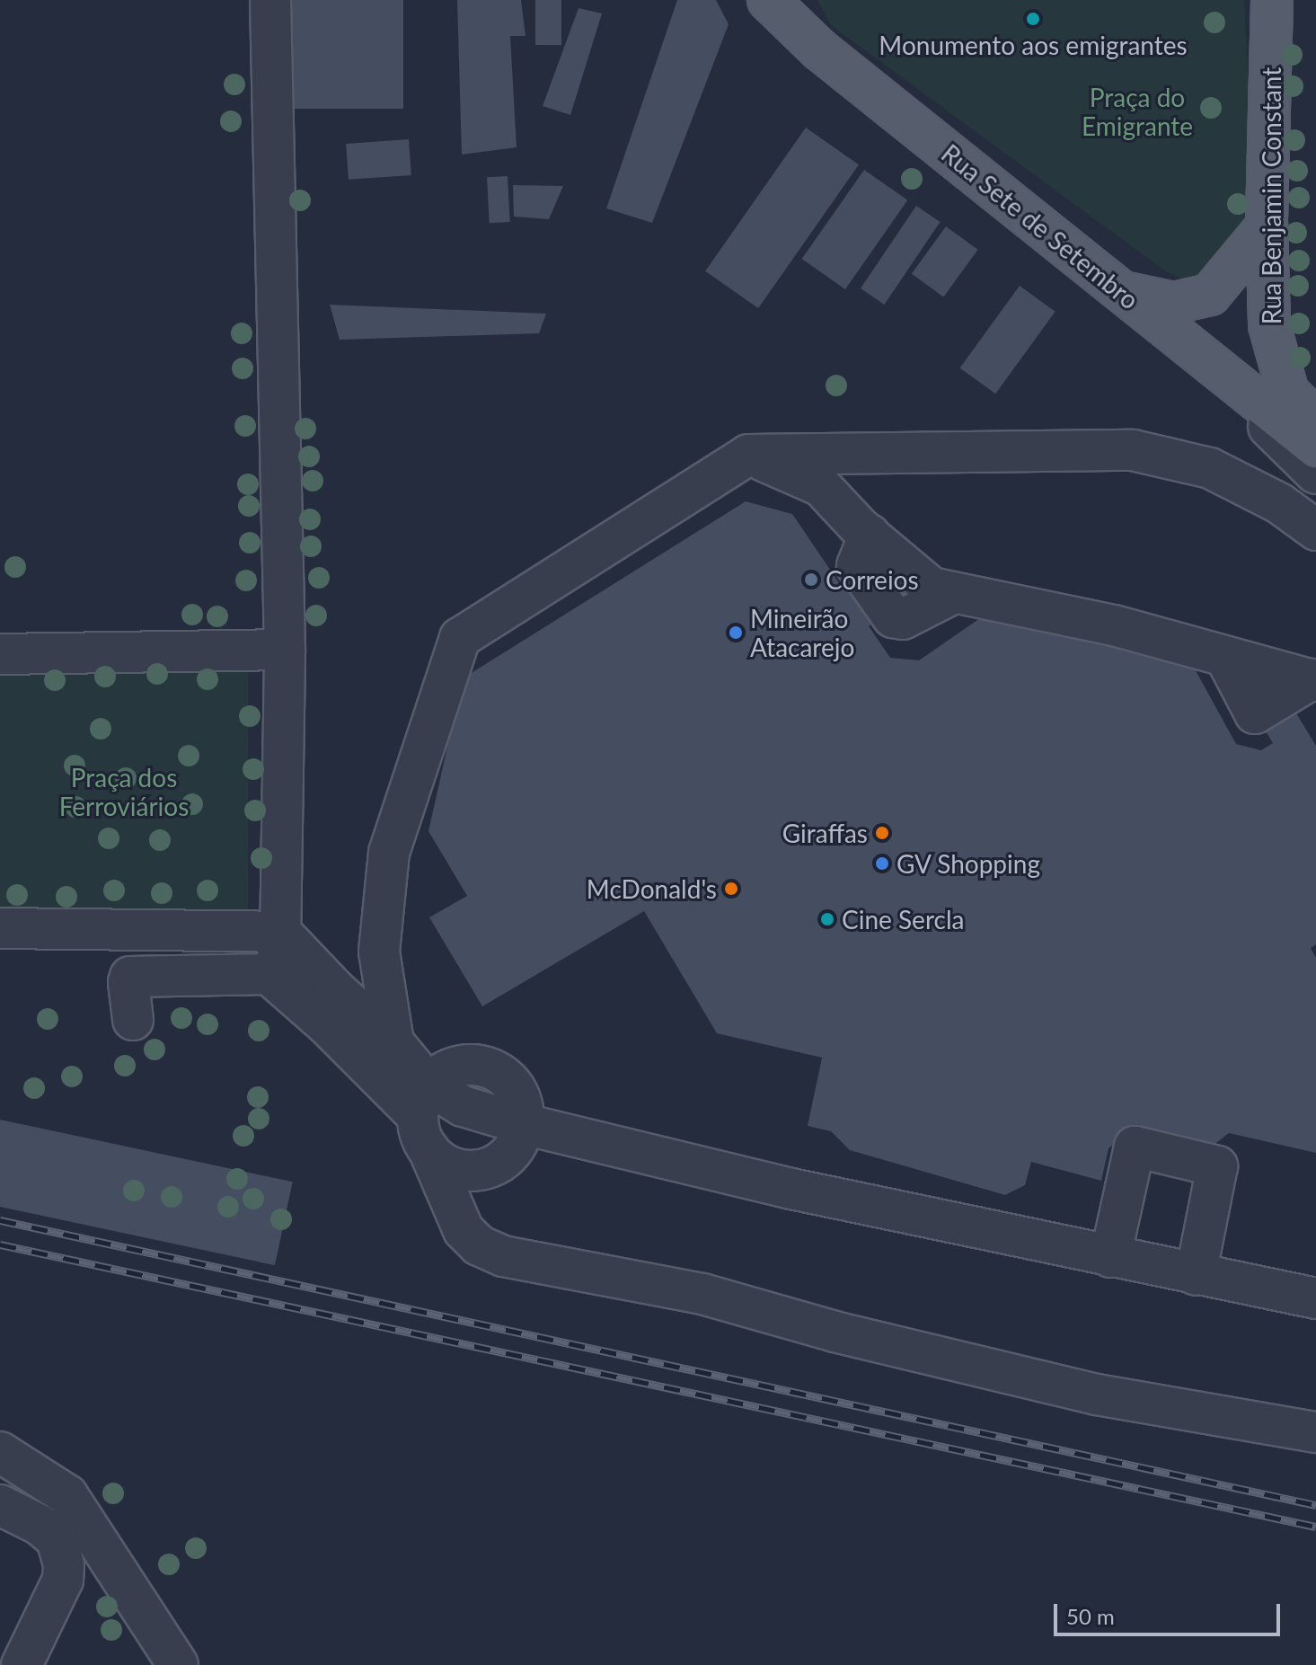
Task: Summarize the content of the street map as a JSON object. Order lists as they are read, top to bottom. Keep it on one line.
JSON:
{"streets":{"main road":["Rua Benjamin Constant","Rua Sete de Setembro"]},"parks":["Praça do Emigrante","Praça dos Ferroviários"],"places":["Monumento aos emigrantes","Correios","Mineirão Atacarejo","Giraffas","GV Shopping","McDonald's","Cine Sercla"],"scale_bar":"50 m"}
